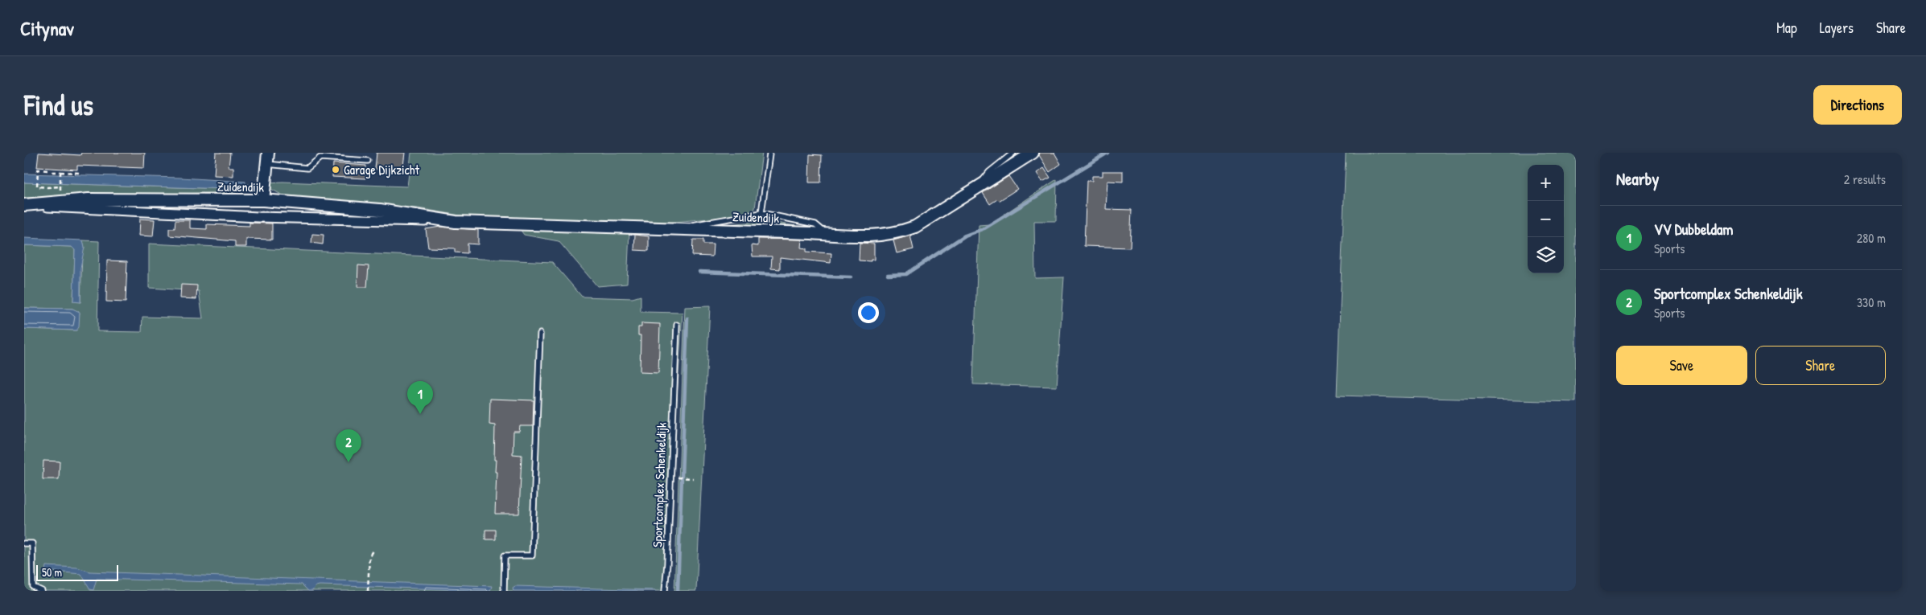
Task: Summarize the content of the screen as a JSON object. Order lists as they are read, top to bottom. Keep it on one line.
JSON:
{"streets":{"street":["Zuidendijk"],"lane":["Sportcomplex Schenkeldijk"]},"places":["Garage Dijkzicht"],"scale_bar":"50 m","page":{"header":"Citynav","nav":["Map","Layers","Share"],"buttons":["Directions",["Save","Share"]],"title":"Find us","heading":["Nearby","2 results"],"map_buttons":["+","−"],"list":[{"mark":"1","name":"VV Dubbeldam","note":"Sports","value":"280 m"},{"mark":"2","name":"Sportcomplex Schenkeldijk","note":"Sports","value":"330 m"}],"pins":["1","2"],"scale":"50 m"}}
